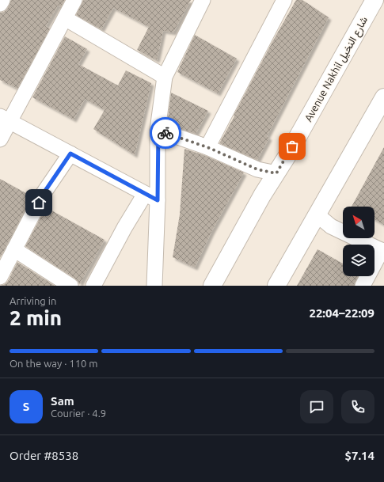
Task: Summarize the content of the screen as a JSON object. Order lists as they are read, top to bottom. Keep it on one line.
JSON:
{"streets":{"street":["Avenue Nakhil شارع النخيل"]},"north":"top left","page":{"heading":["2 min","Arriving in","22:04–22:09"],"panel":["Sam","Courier · 4.9","Order #8538","$7.14"],"bar":"On the way · 110 m","round":"S"}}
